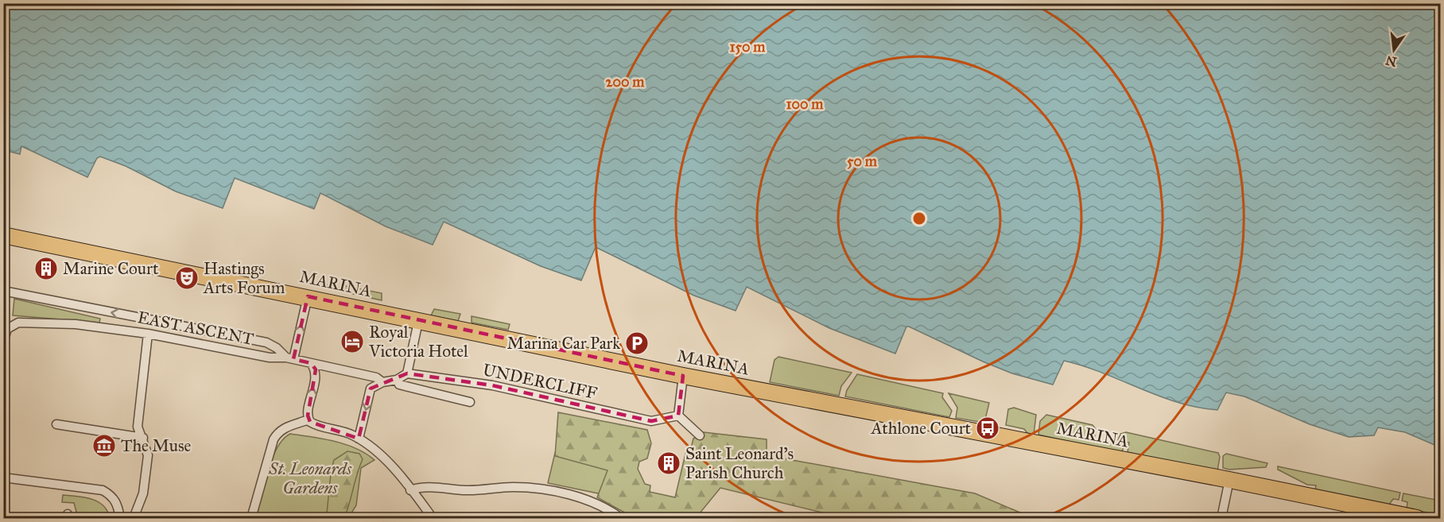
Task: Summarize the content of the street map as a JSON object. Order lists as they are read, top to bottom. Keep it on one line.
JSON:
{"streets":{"highway":["MARINA"],"street":["EAST ASCENT","UNDERCLIFF"]},"parks":["St. Leonards Gardens"],"places":{"building":["Marine Court","Saint Leonard's Parish Church"],"theatre":["Hastings Arts Forum"],"hotel":["Royal Victoria Hotel"],"parking":["Marina Car Park"],"bus stop":["Athlone Court"],"museum":["The Muse"]},"north":"bottom","rings":["150 m","200 m","100 m","50 m"]}
